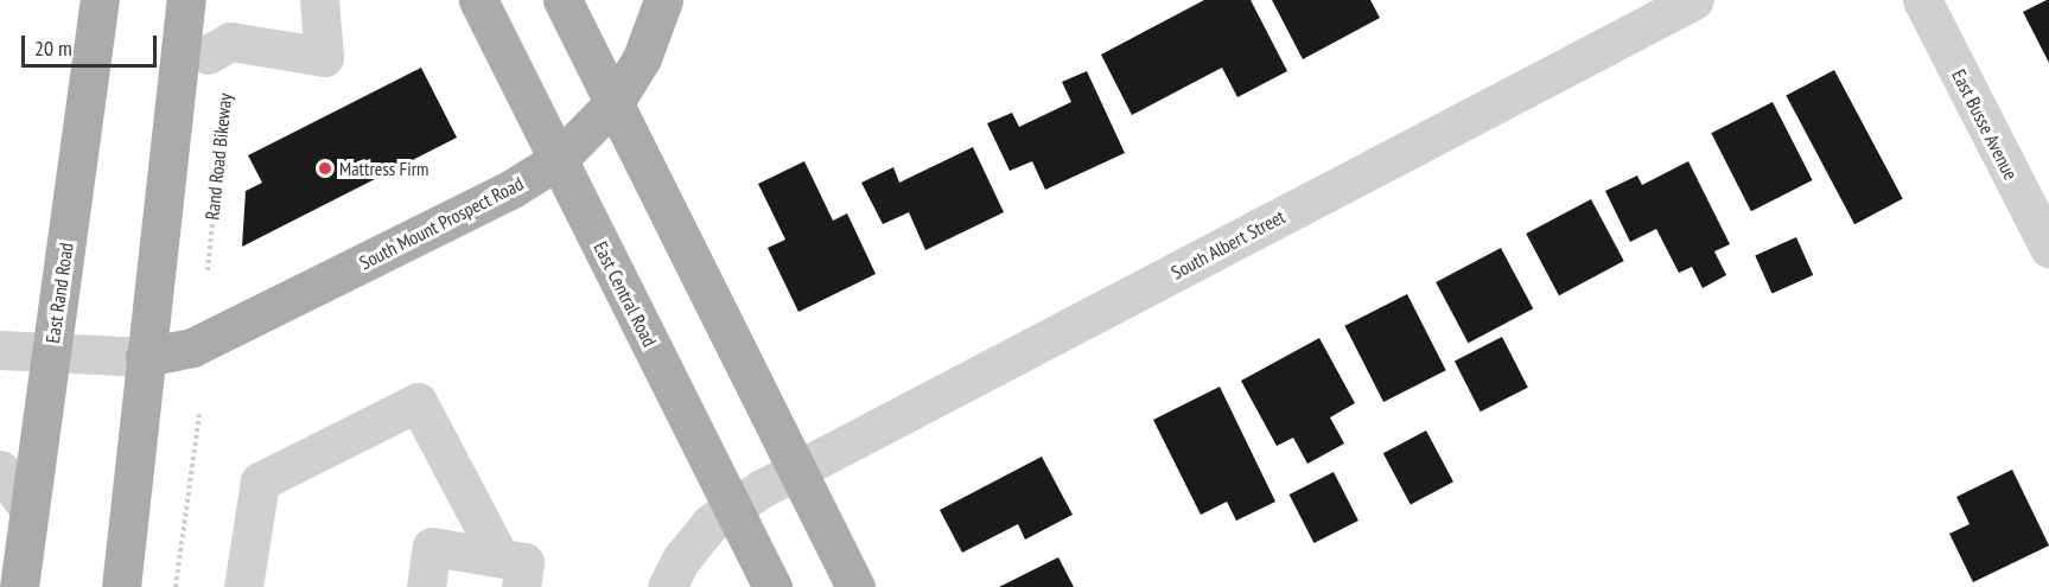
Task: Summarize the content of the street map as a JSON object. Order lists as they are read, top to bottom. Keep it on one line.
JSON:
{"streets":{"main road":["South Mount Prospect Road","East Rand Road","East Central Road"],"street":["East Busse Avenue","South Albert Street"],"path":["Rand Road Bikeway"]},"crossings":[["South Mount Prospect Road","East Central Road"],["South Albert Street","East Central Road"]],"places":["Mattress Firm"],"scale_bar":"20 m"}
